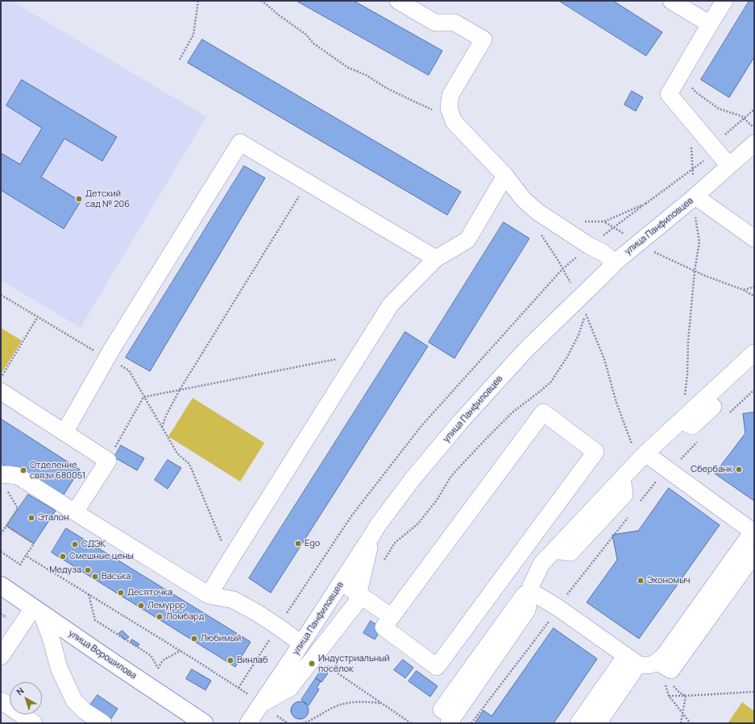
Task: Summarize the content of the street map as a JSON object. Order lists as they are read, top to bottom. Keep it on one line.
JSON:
{"streets":{"main road":["улица Ворошилова"],"street":["улица Панфиловцев"]},"places":["Детский сад № 206","Сбербанк","Отделение связи 680051","Эталон","Ego","СДЭК","Смешные цены","Медуза","Васька","Экономыч","Десяточка","Лемуррр","Ломбард","Любимый","Винлаб","Индустриальный посёлок"],"north":"top left"}
